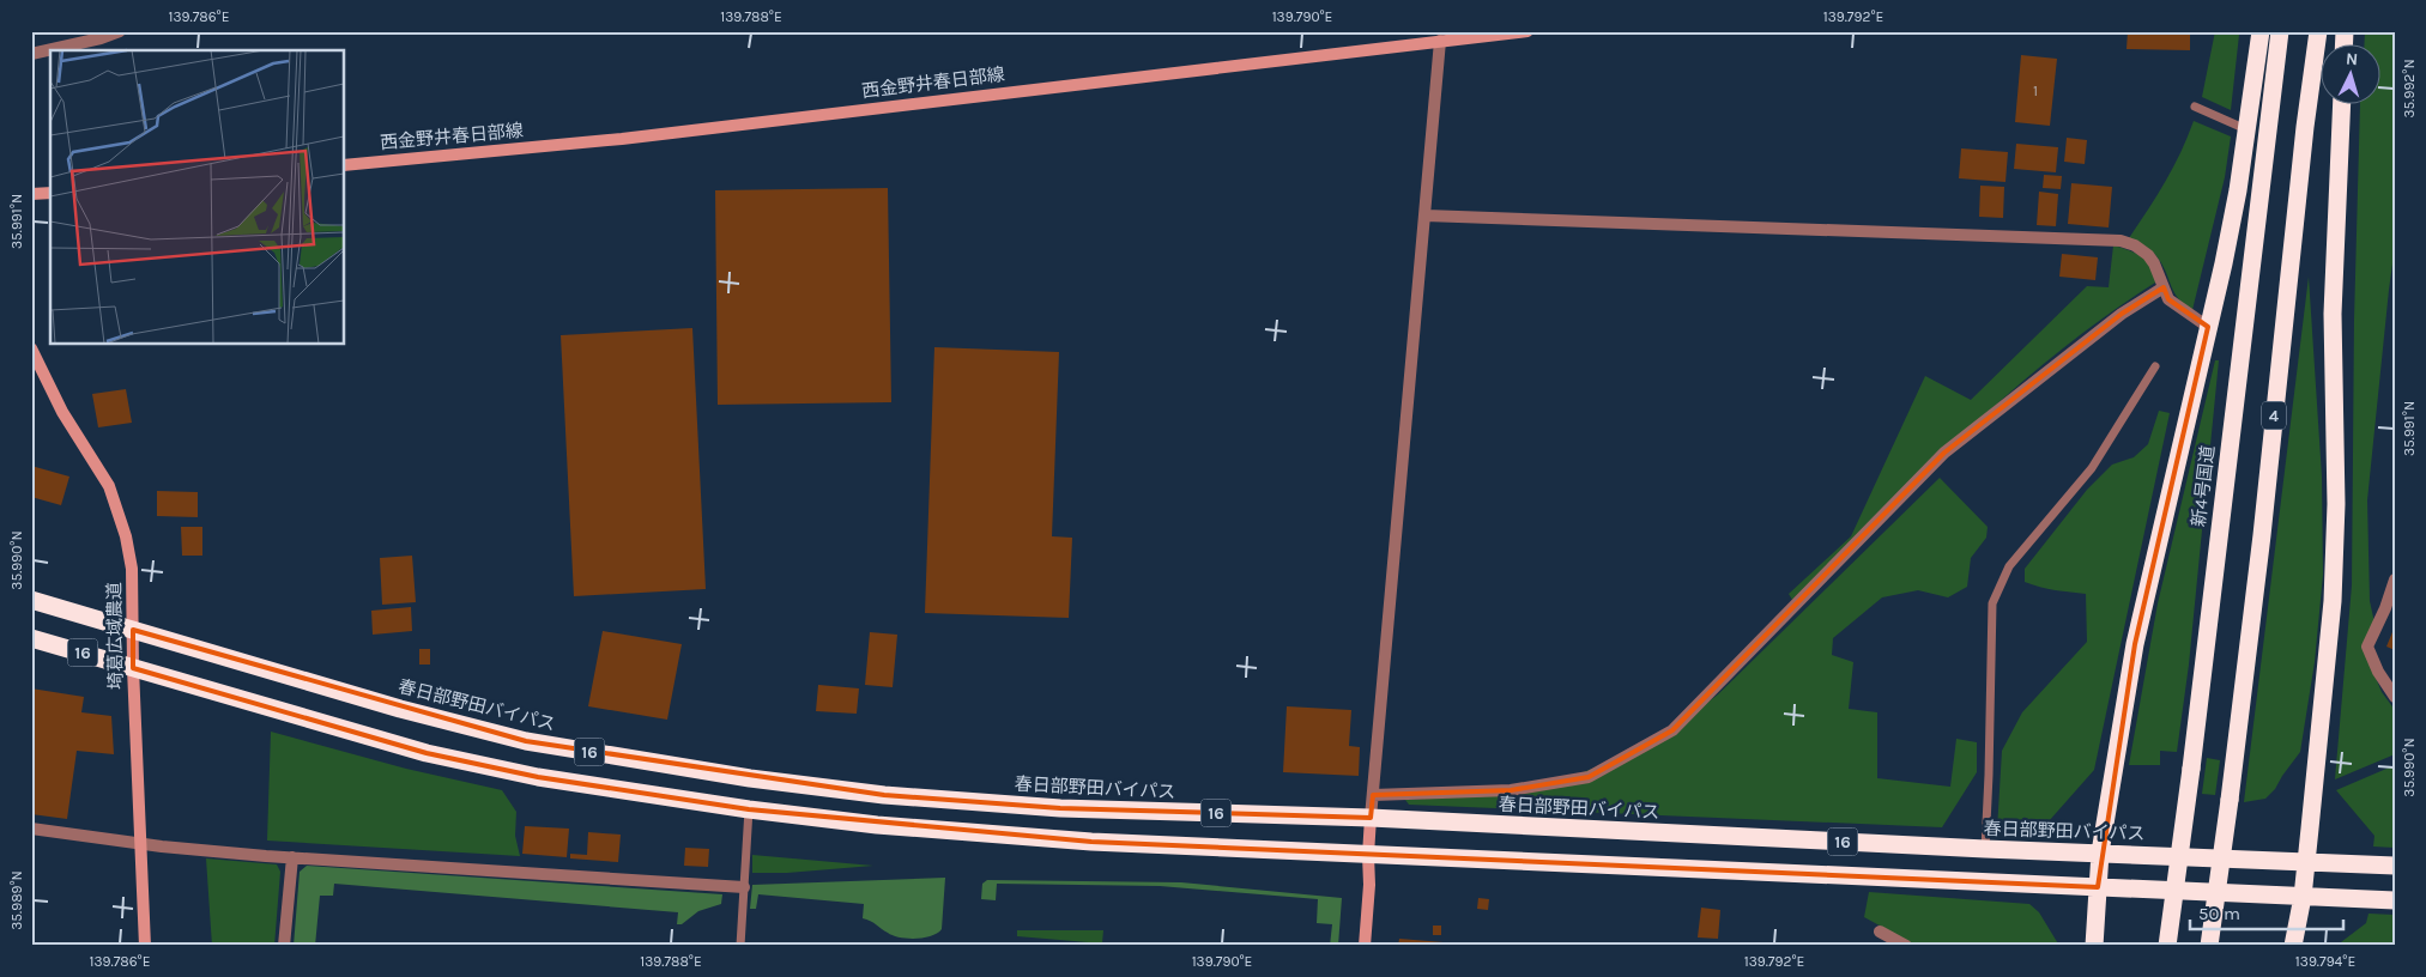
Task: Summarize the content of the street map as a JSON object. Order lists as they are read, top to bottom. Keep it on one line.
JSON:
{"streets":{"highway":["4","新4号国道","16","春日部野田バイパス"],"main road":["西金野井春日部線","埼葛広域農道"]},"crossings":[["埼葛広域農道","16"],["埼葛広域農道","春日部野田バイパス"]],"house_numbers":["1"],"scale_bar":"50 m","north":"top","coordinates":["139.786°E","139.788°E","139.790°E","139.792°E","35.992°N","35.991°N","35.990°N","35.989°N","139.794°E"]}
